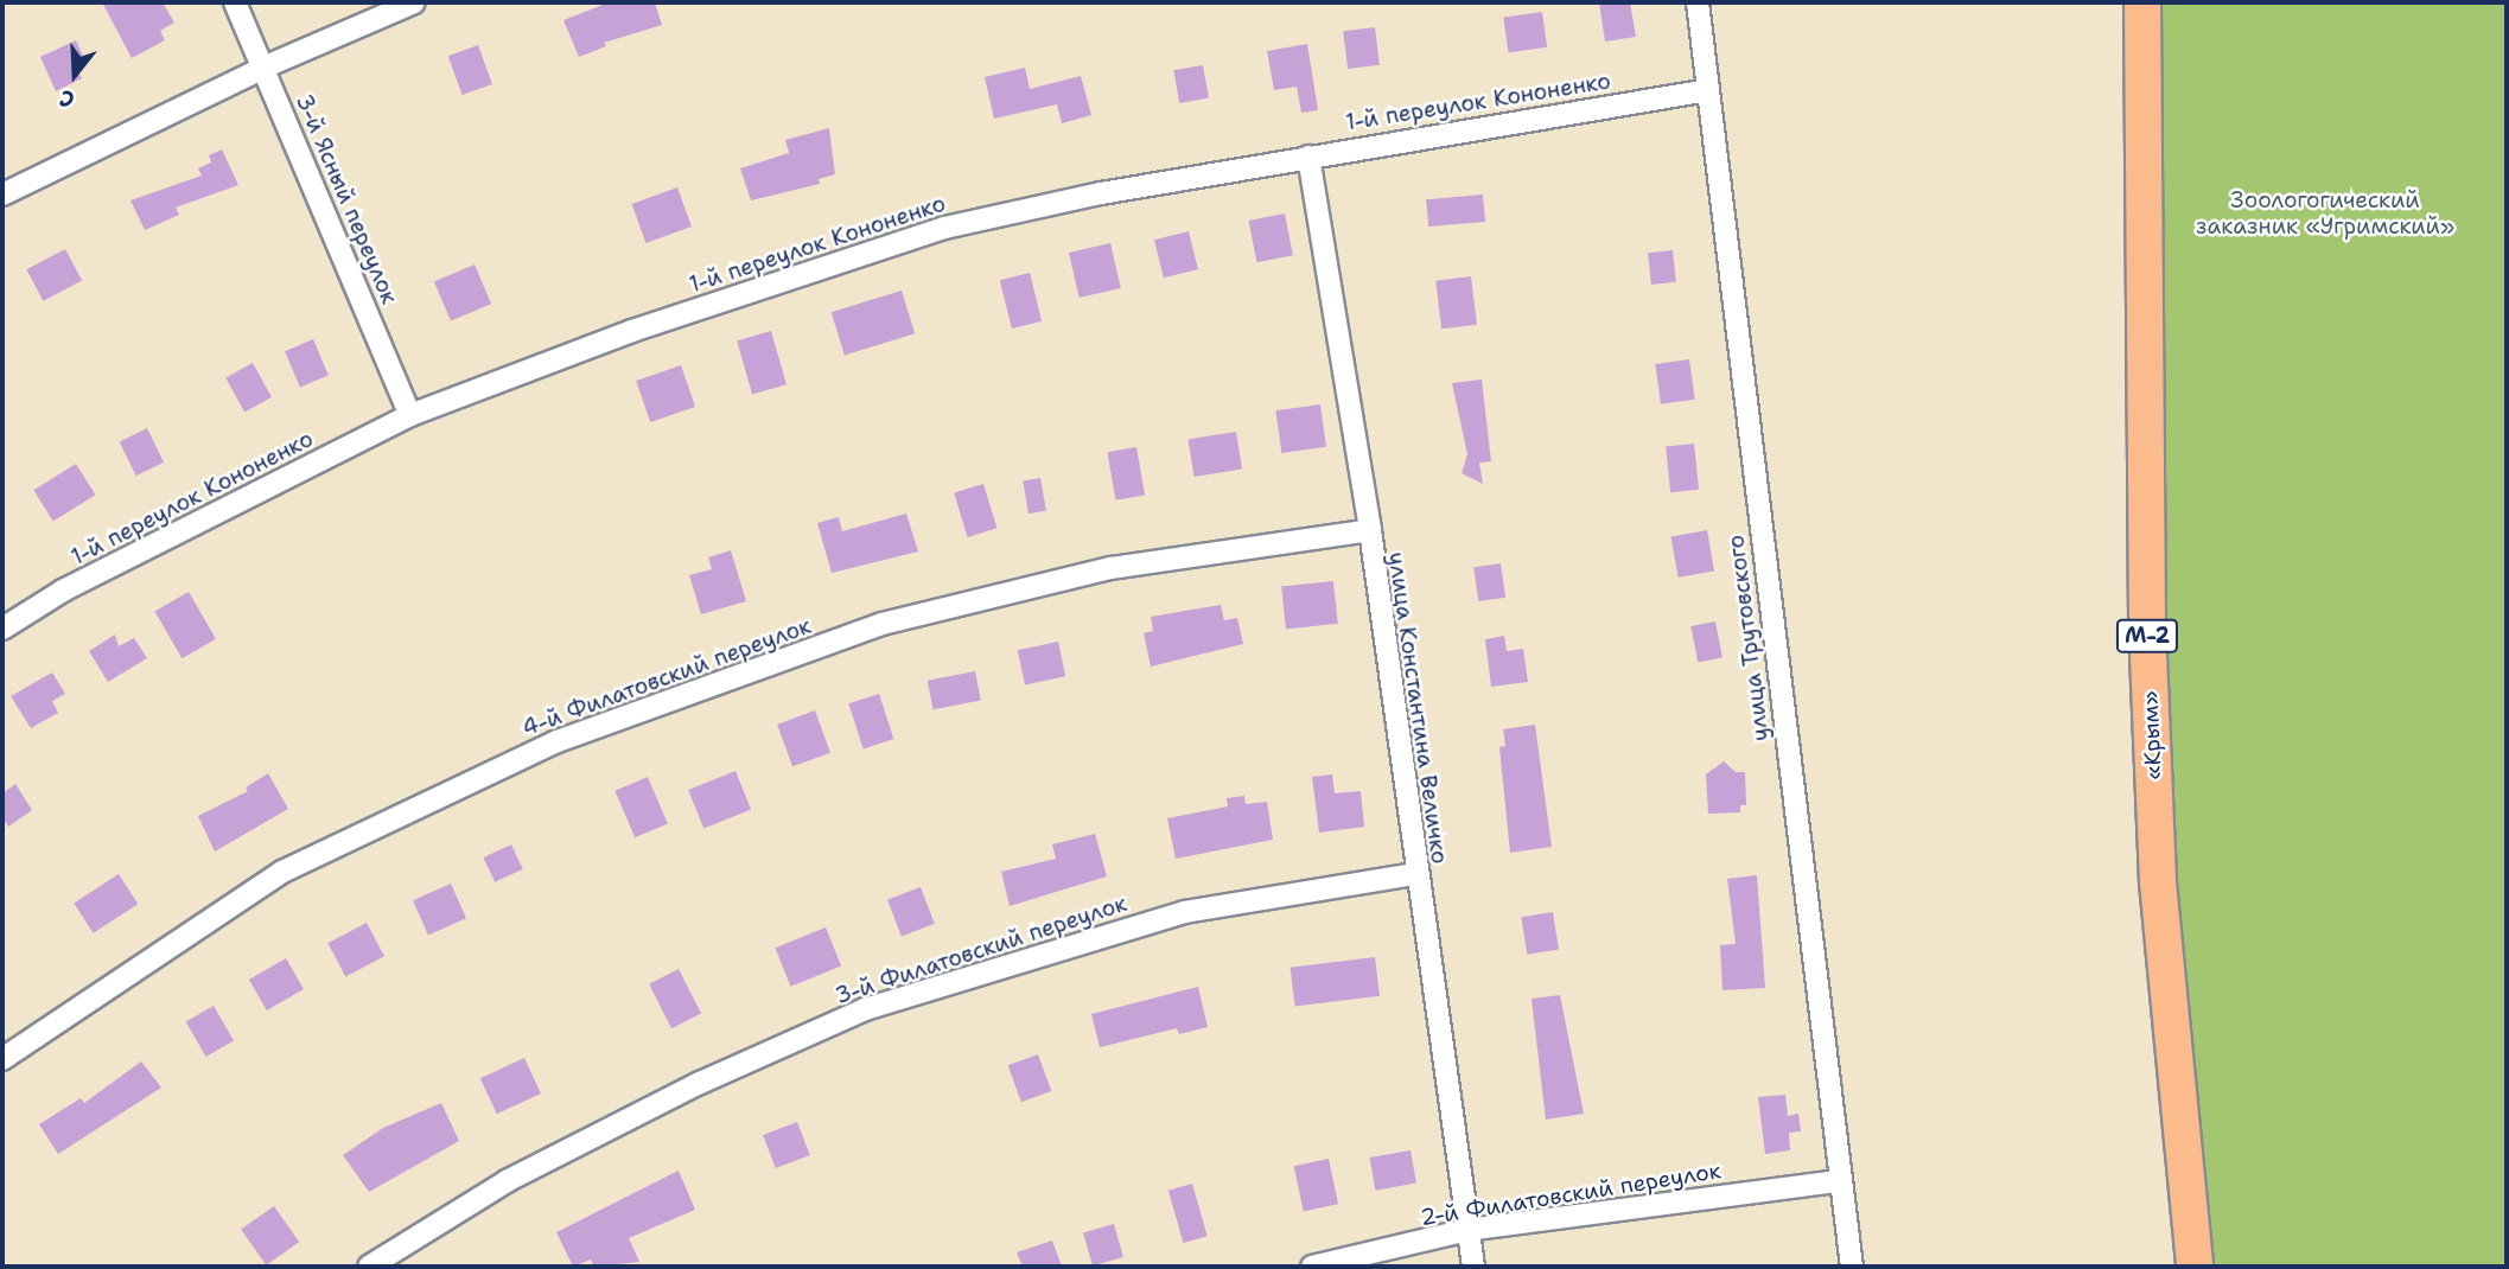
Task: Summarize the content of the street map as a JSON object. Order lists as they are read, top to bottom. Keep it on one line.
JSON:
{"streets":{"highway":["М-2","«Крым»"],"street":["1-й переулок Кононенко","3-й Ясный переулок","улица Трутовского","4-й Филатовский переулок","улица Константина Величко","3-й Филатовский переулок","2-й Филатовский переулок"]},"crossings":[["1-й переулок Кононенко","3-й Ясный переулок"],["1-й переулок Кононенко","улица Трутовского"],["1-й переулок Кононенко","улица Константина Величко"],["улица Трутовского","2-й Филатовский переулок"],["4-й Филатовский переулок","улица Константина Величко"],["улица Константина Величко","3-й Филатовский переулок"],["улица Константина Величко","2-й Филатовский переулок"]],"parks":["Зоологогический заказник «Угримский»"],"north":"bottom"}
